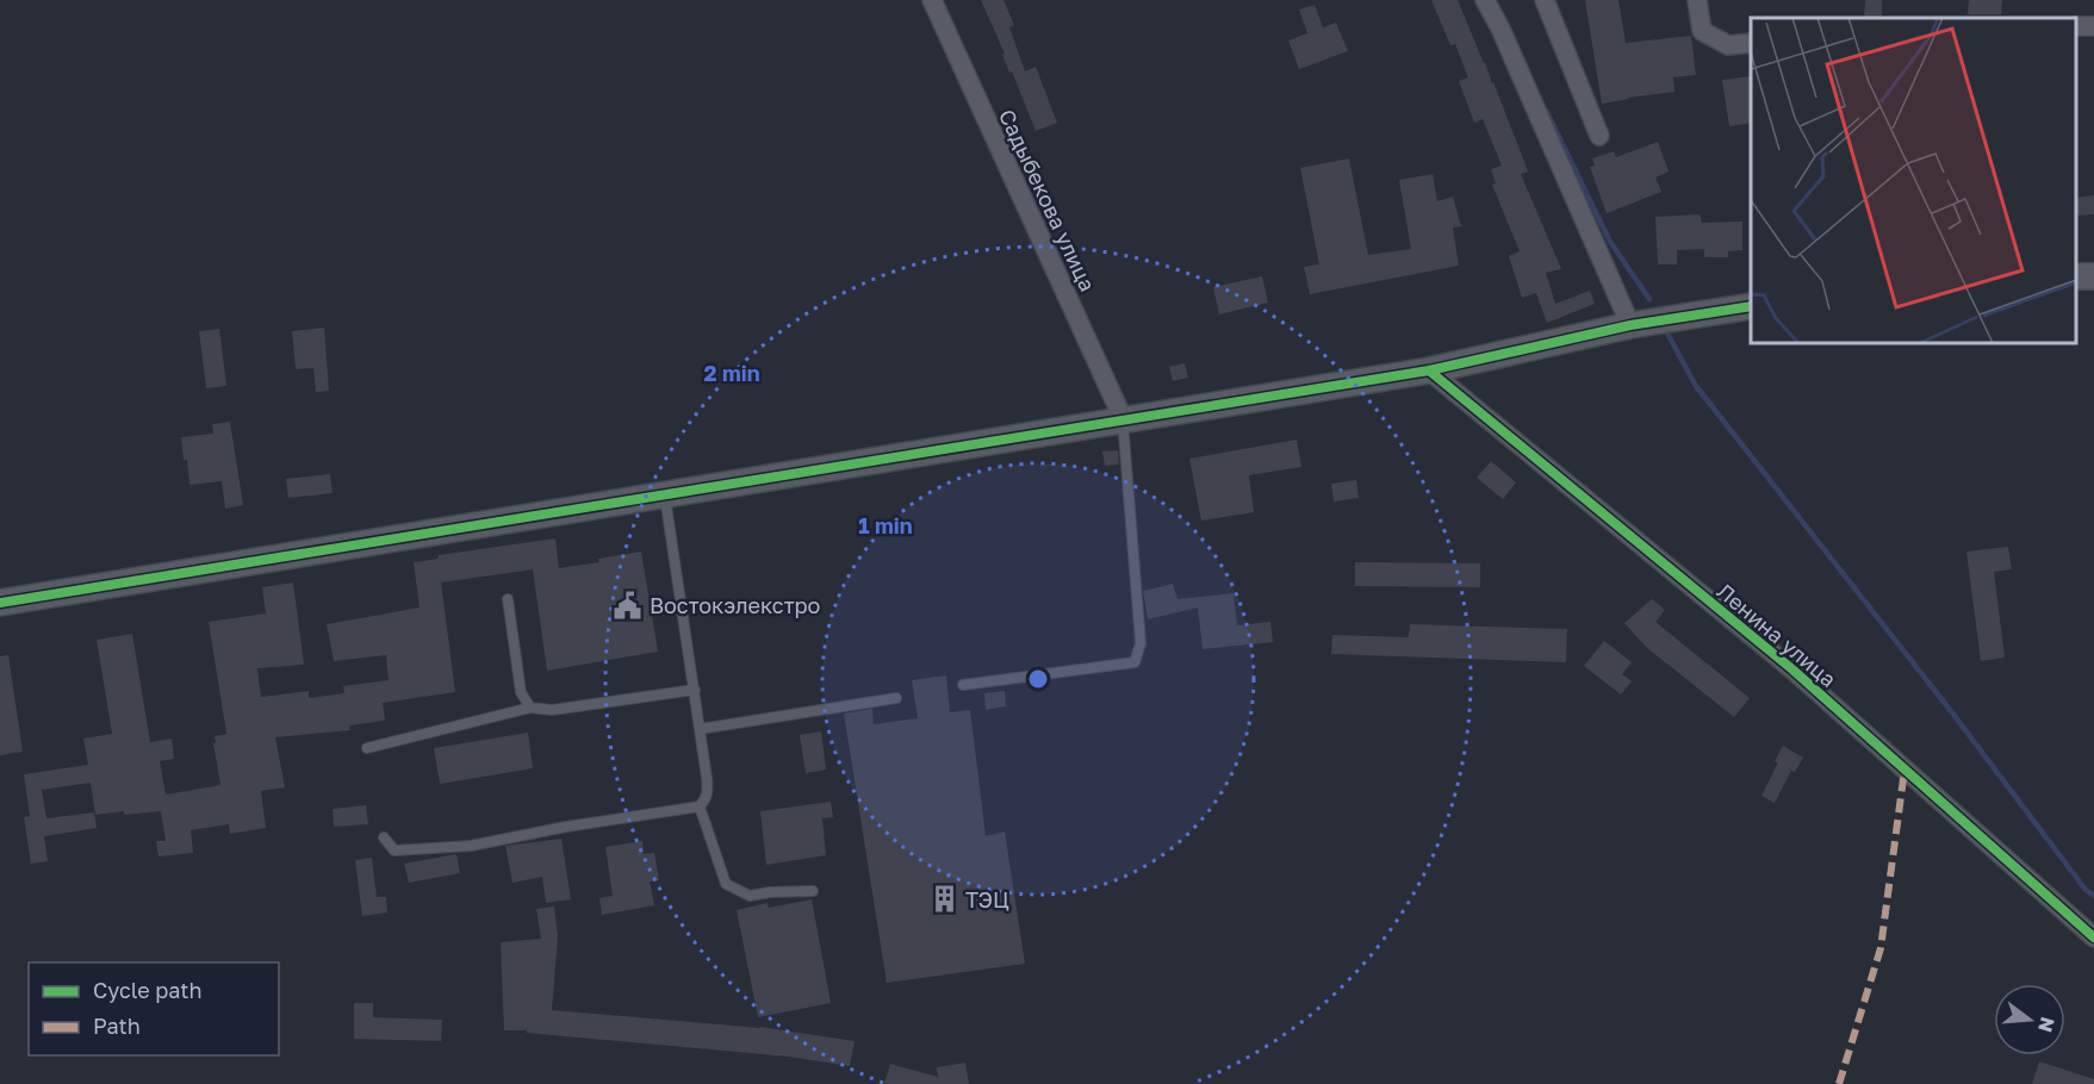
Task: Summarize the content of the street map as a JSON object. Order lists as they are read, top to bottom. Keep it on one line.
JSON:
{"streets":{"street":["Садыбекова улица","Ленина улица"]},"places":{"public building":["Востокэлекстро"],"building":["ТЭЦ"]},"legend":["Cycle path","Path"],"north":"right","rings":["2 min","1 min"]}
